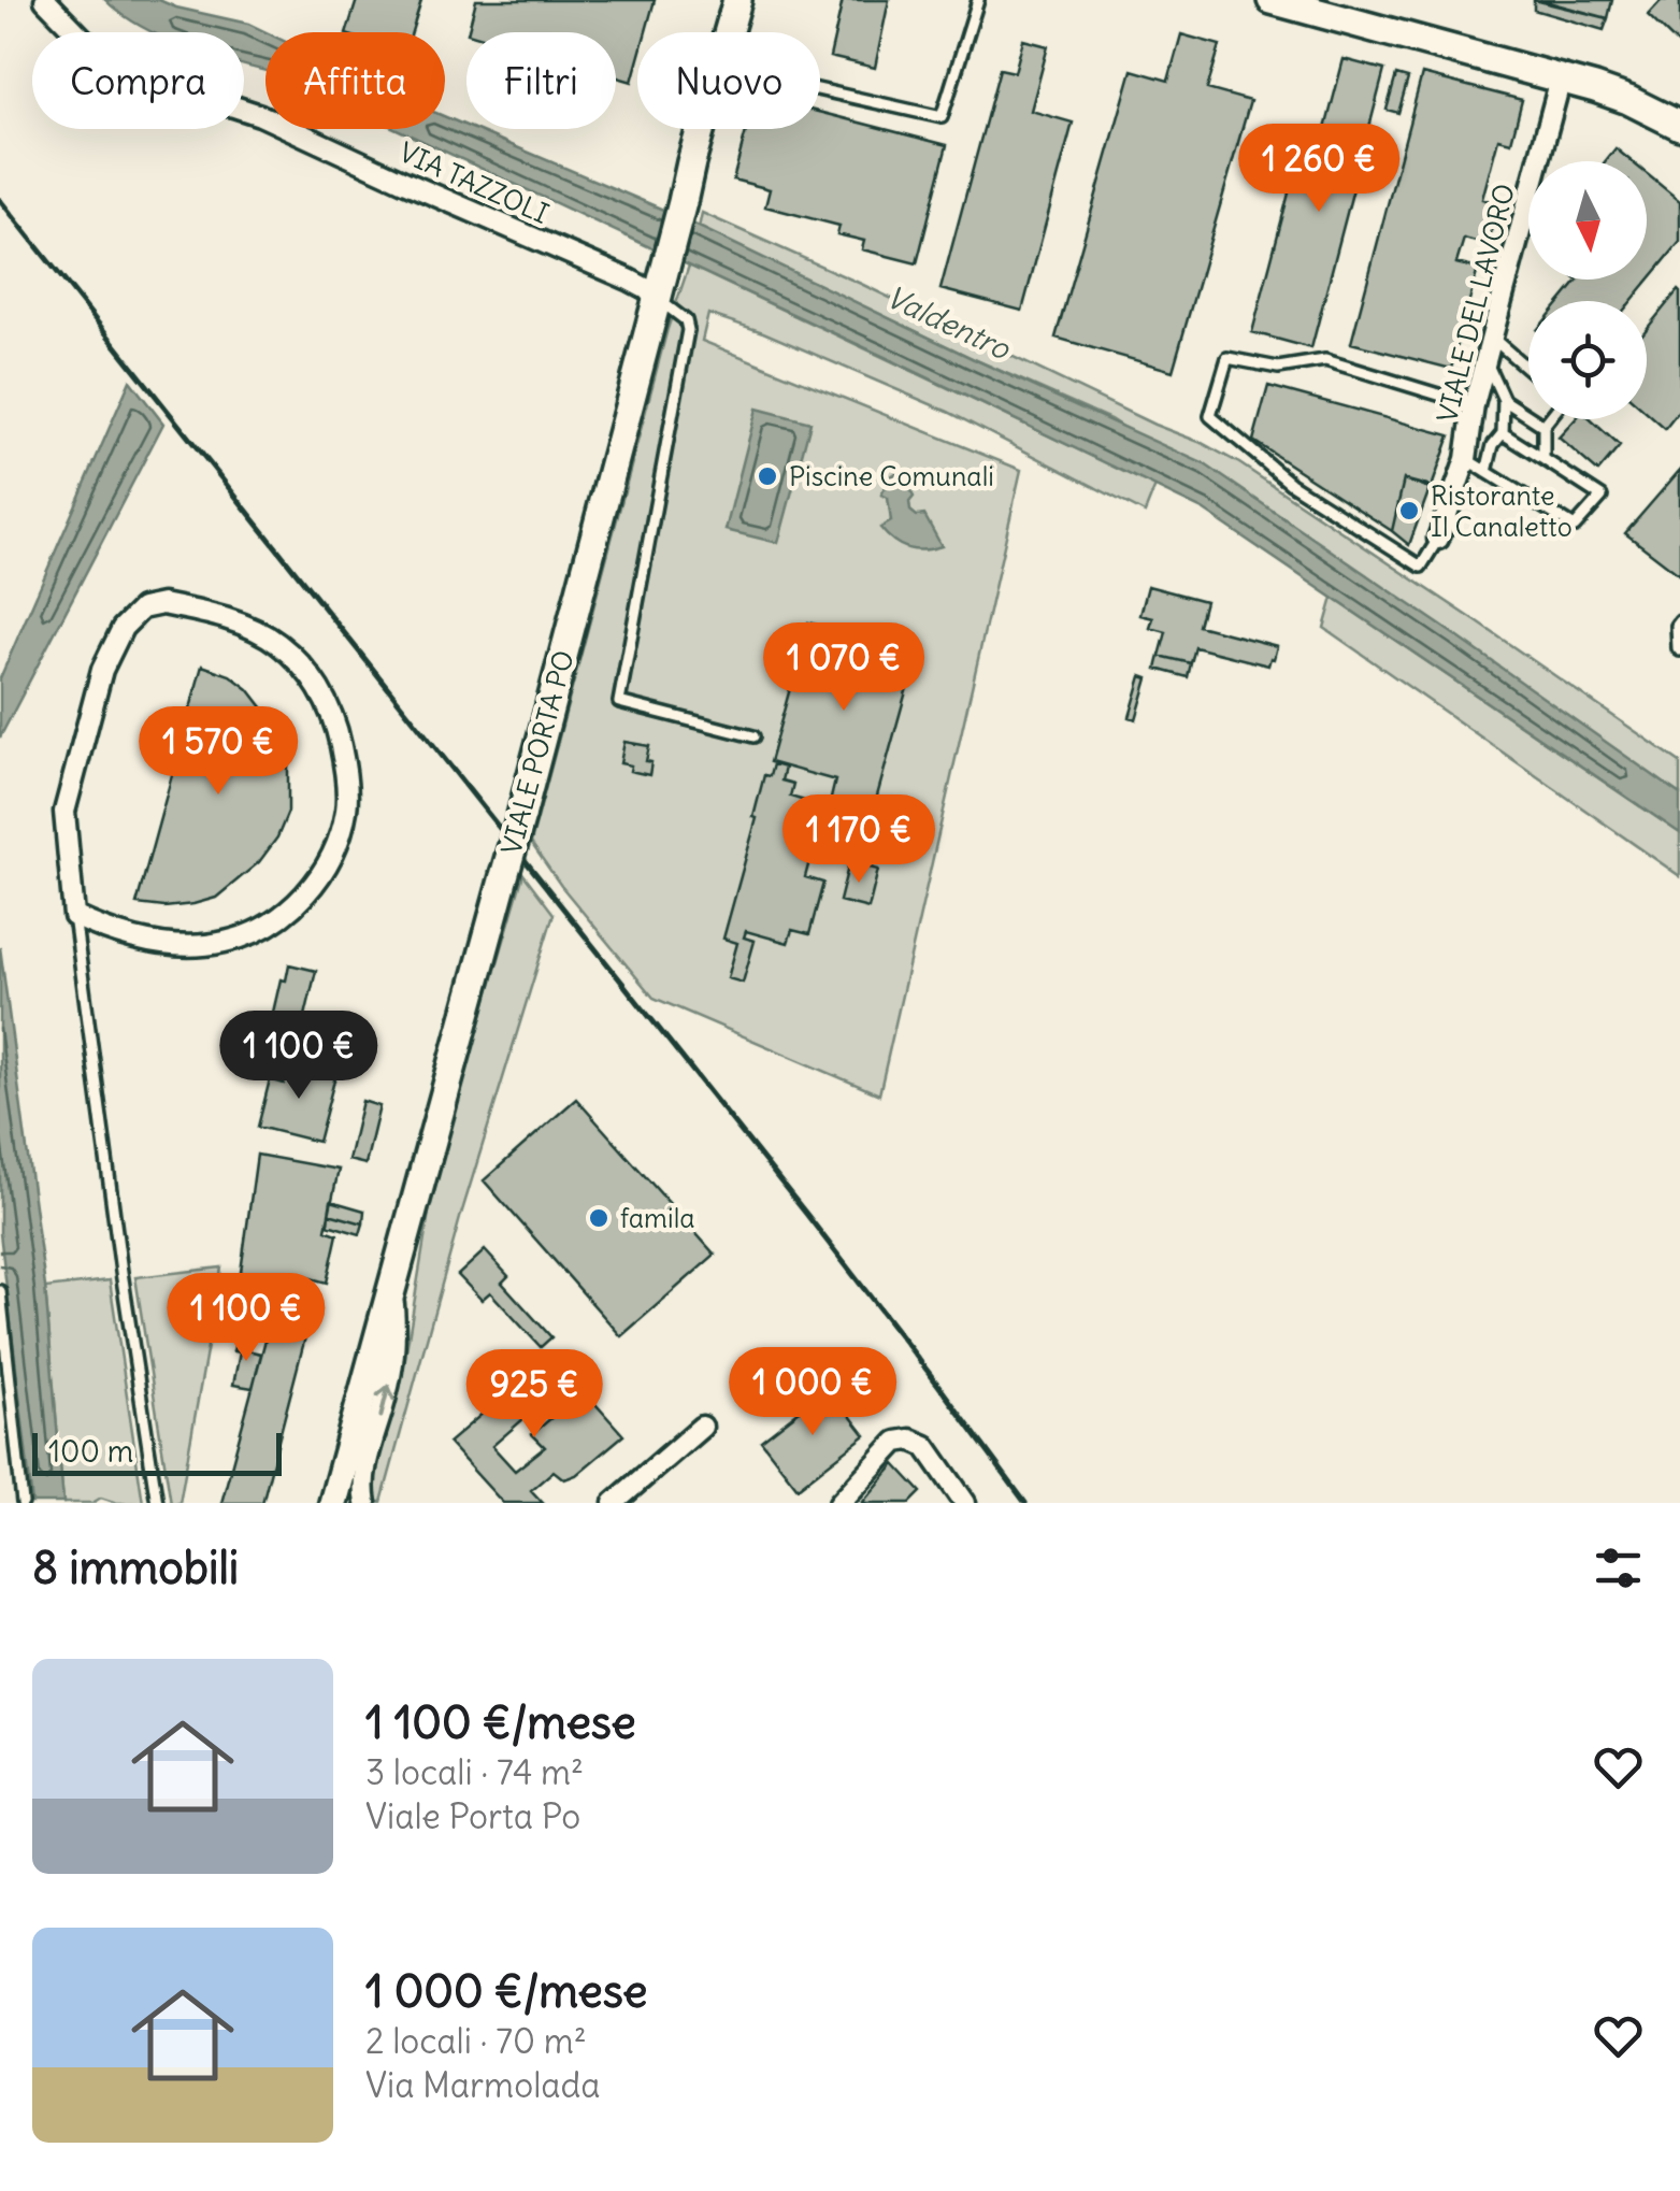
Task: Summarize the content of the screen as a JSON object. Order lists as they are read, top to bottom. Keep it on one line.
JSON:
{"streets":{"main road":["VIALE PORTA PO"],"street":["VIA TAZZOLI","VIALE DEL LAVORO"]},"crossings":[["VIA TAZZOLI","VIALE PORTA PO"]],"water":["Valdentro"],"places":["Piscine Comunali","Ristorante Il Canaletto","famila"],"scale_bar":"100 m","north":"bottom","page":{"chip":["Compra","Affitta","Filtri","Nuovo"],"price":["1 260 €","1 070 €","1 570 €","1 170 €","1 100 €","1 100 €","1 000 €","925 €"],"scale":"100 m","heading":"8 immobili","list":[{"name":"1 100 €/mese","note":"3 locali · 74 m² · Viale Porta Po"},{"name":"1 000 €/mese","note":"2 locali · 70 m² · Via Marmolada"}]}}
